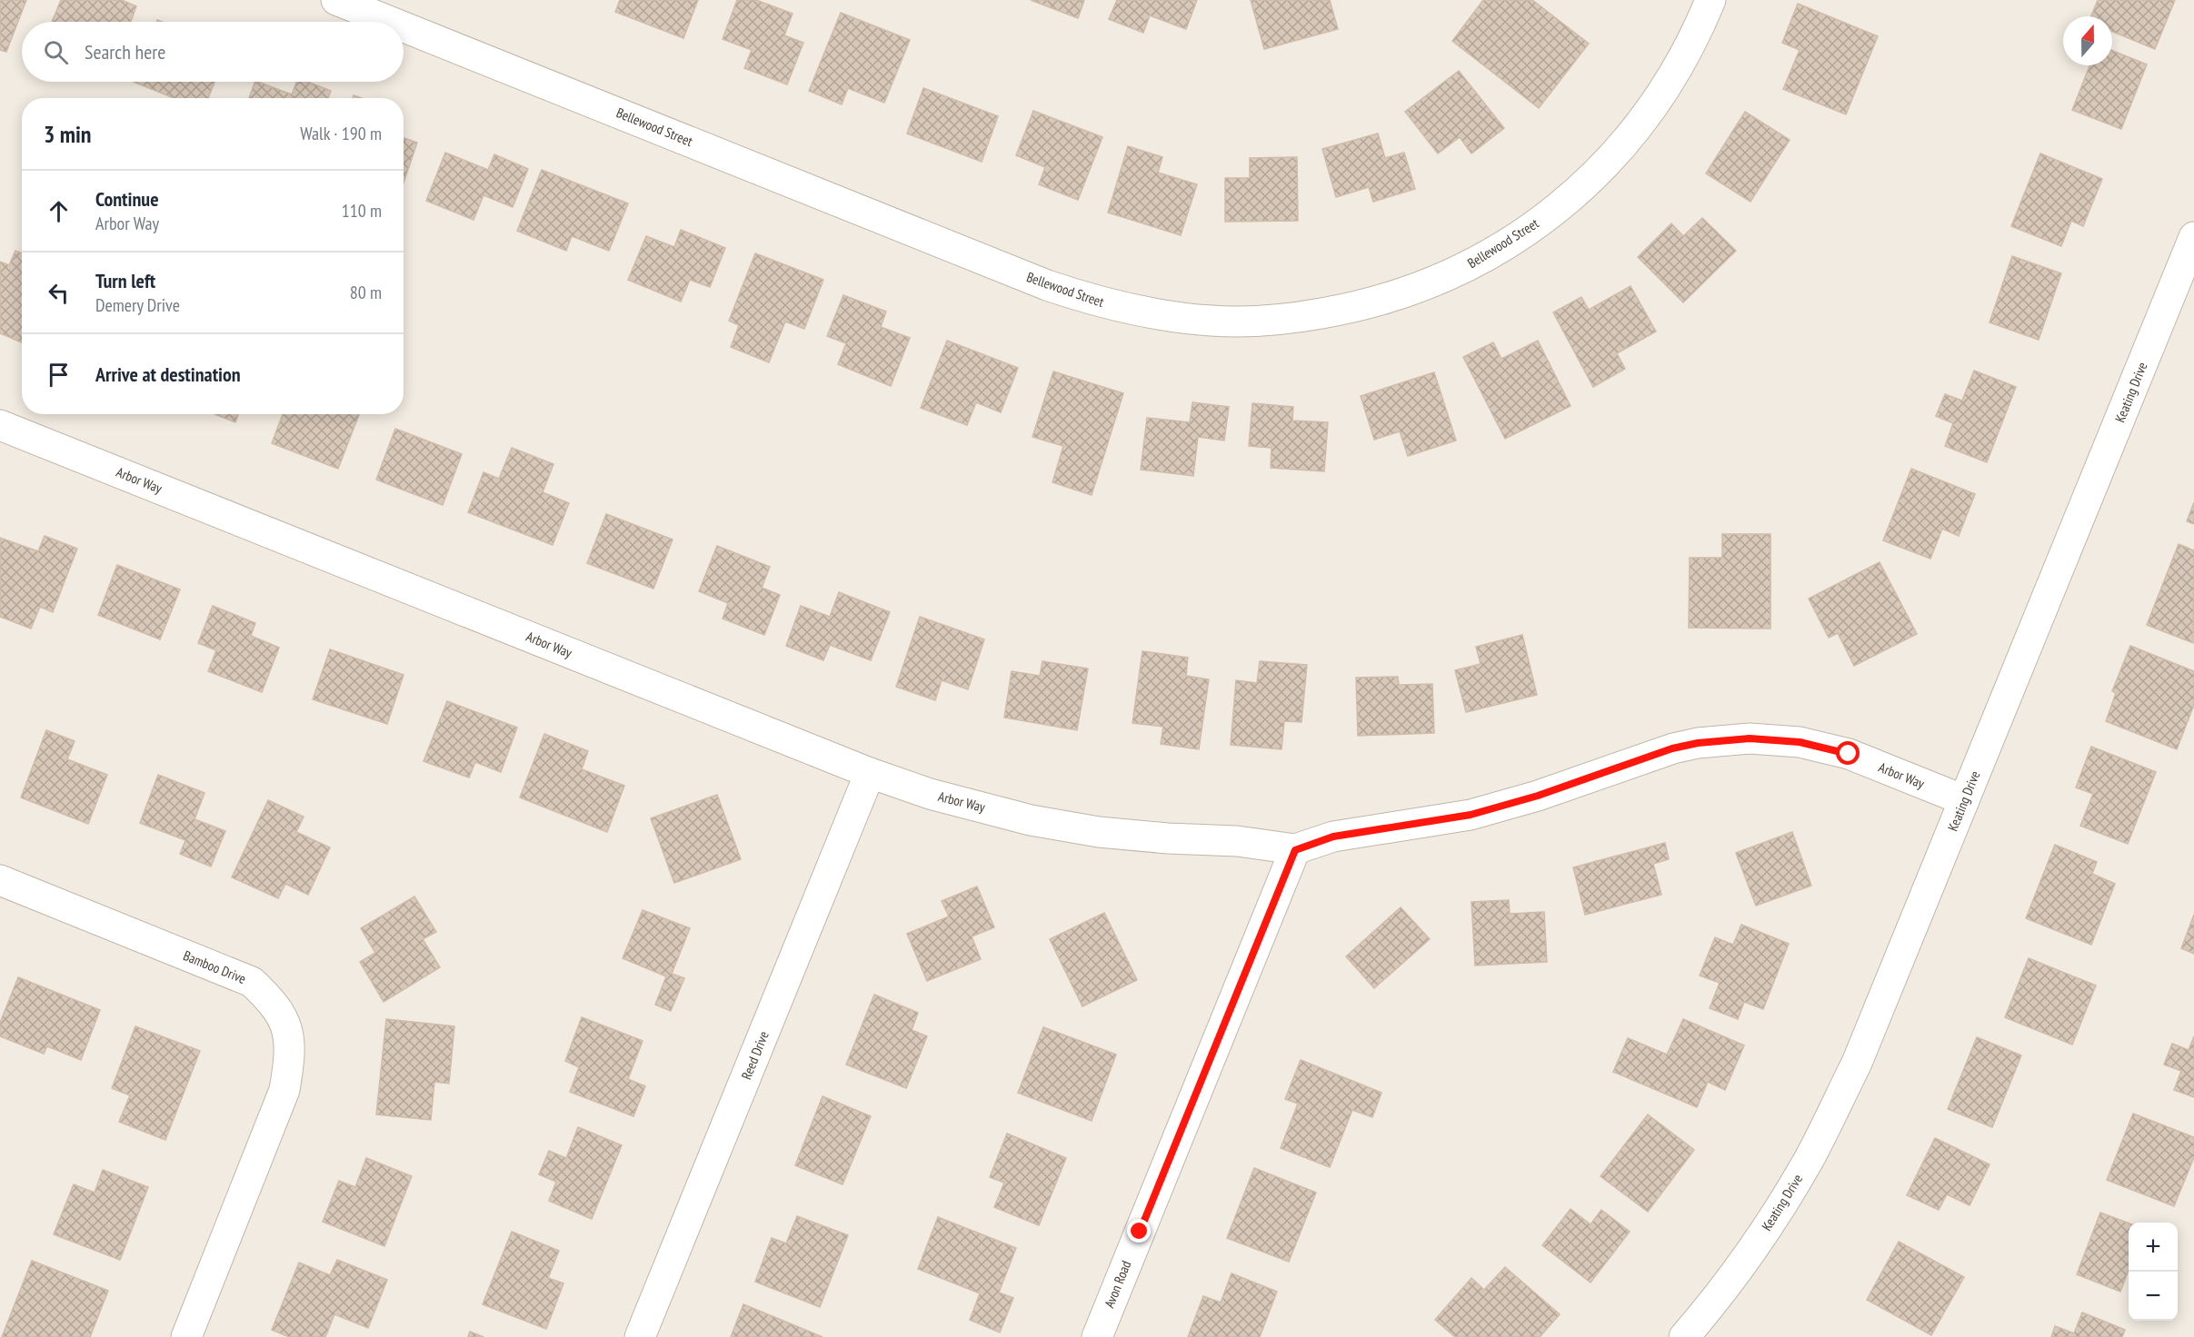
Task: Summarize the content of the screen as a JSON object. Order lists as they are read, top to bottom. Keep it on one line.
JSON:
{"streets":{"street":["Bellewood Street","Keating Drive","Arbor Way","Bamboo Drive","Reed Drive","Avon Road"]},"crossings":[["Keating Drive","Arbor Way"],["Arbor Way","Reed Drive"],["Arbor Way","Avon Road"]],"north":"top","page":{"search":"Search here","heading":["3 min","Walk · 190 m"],"list":[["Continue","Arbor Way","110 m"],["Turn left","Demery Drive","80 m"],"Arrive at destination"],"map_buttons":["+","−"]}}
